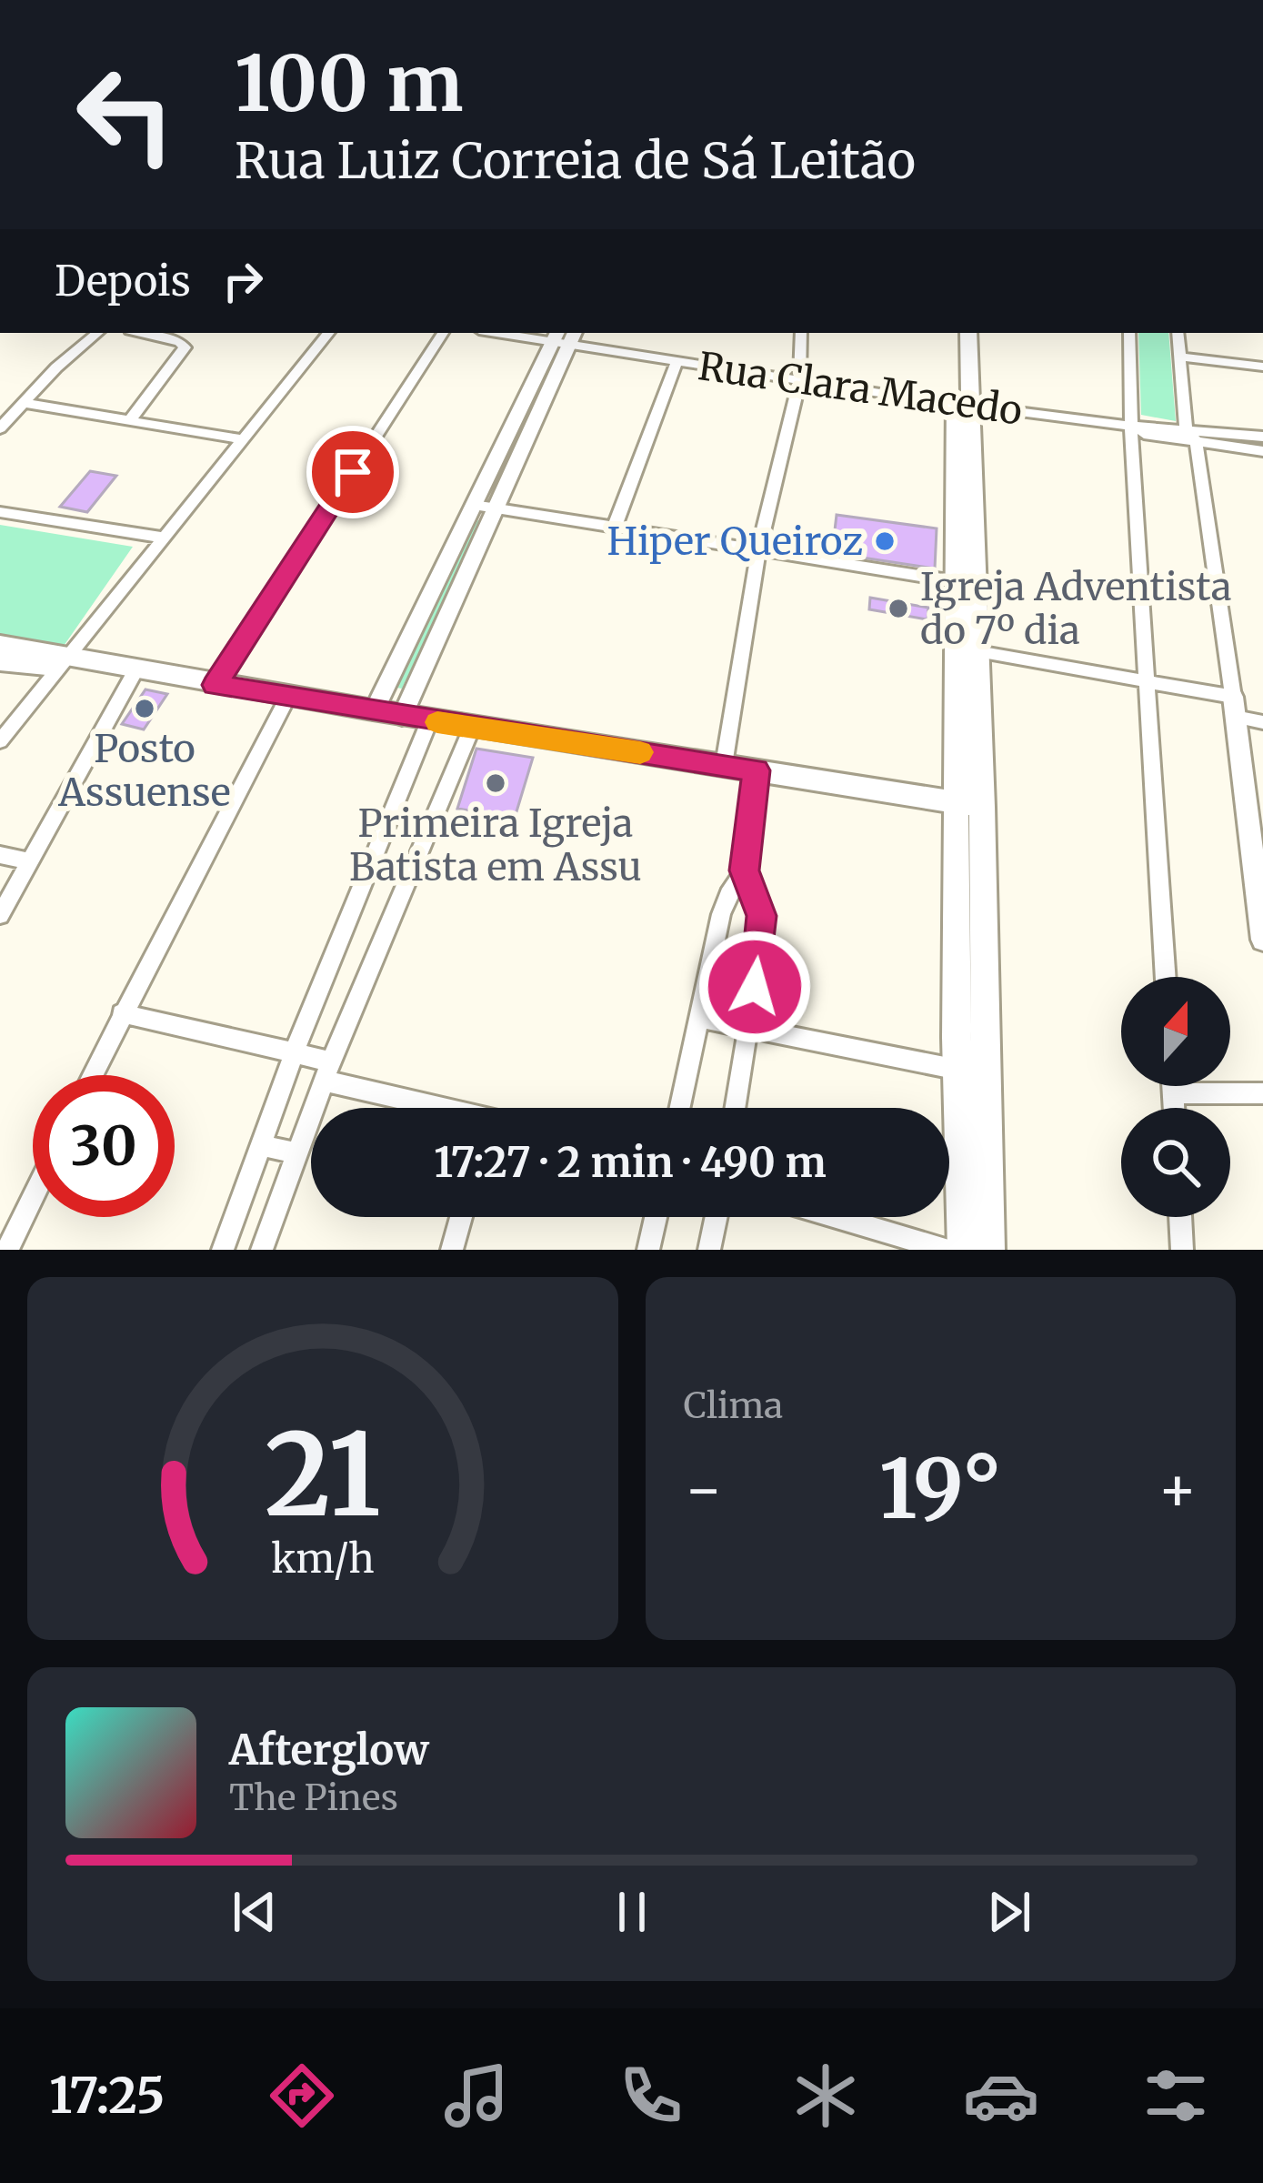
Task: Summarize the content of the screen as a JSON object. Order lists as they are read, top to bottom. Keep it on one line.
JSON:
{"streets":{"street":["Rua Clara Macedo"]},"places":["Hiper Queiroz","Igreja Adventista do 7º dia","Posto Assuense","Primeira Igreja Batista em Assu"],"north":"top","page":{"turn":["100 m","Rua Luiz Correia de Sá Leitão"],"then":"Depois","limit":"30","trip":"17:27 · 2 min · 490 m","tile":"Clima","heat":["−","19°","+"],"song":["Afterglow","The Pines"],"tabs":"17:25","gauge":["21","km/h"]}}
